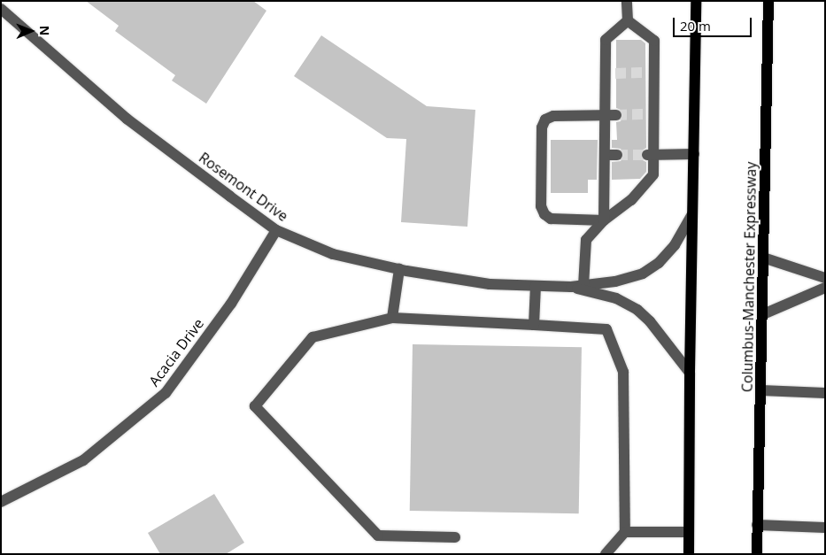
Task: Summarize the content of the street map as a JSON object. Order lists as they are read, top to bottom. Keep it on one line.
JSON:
{"streets":{"main road":["Columbus-Manchester Expressway"],"street":["Rosemont Drive","Acacia Drive"]},"crossings":[["Rosemont Drive","Acacia Drive"]],"scale_bar":"20 m","north":"right"}
